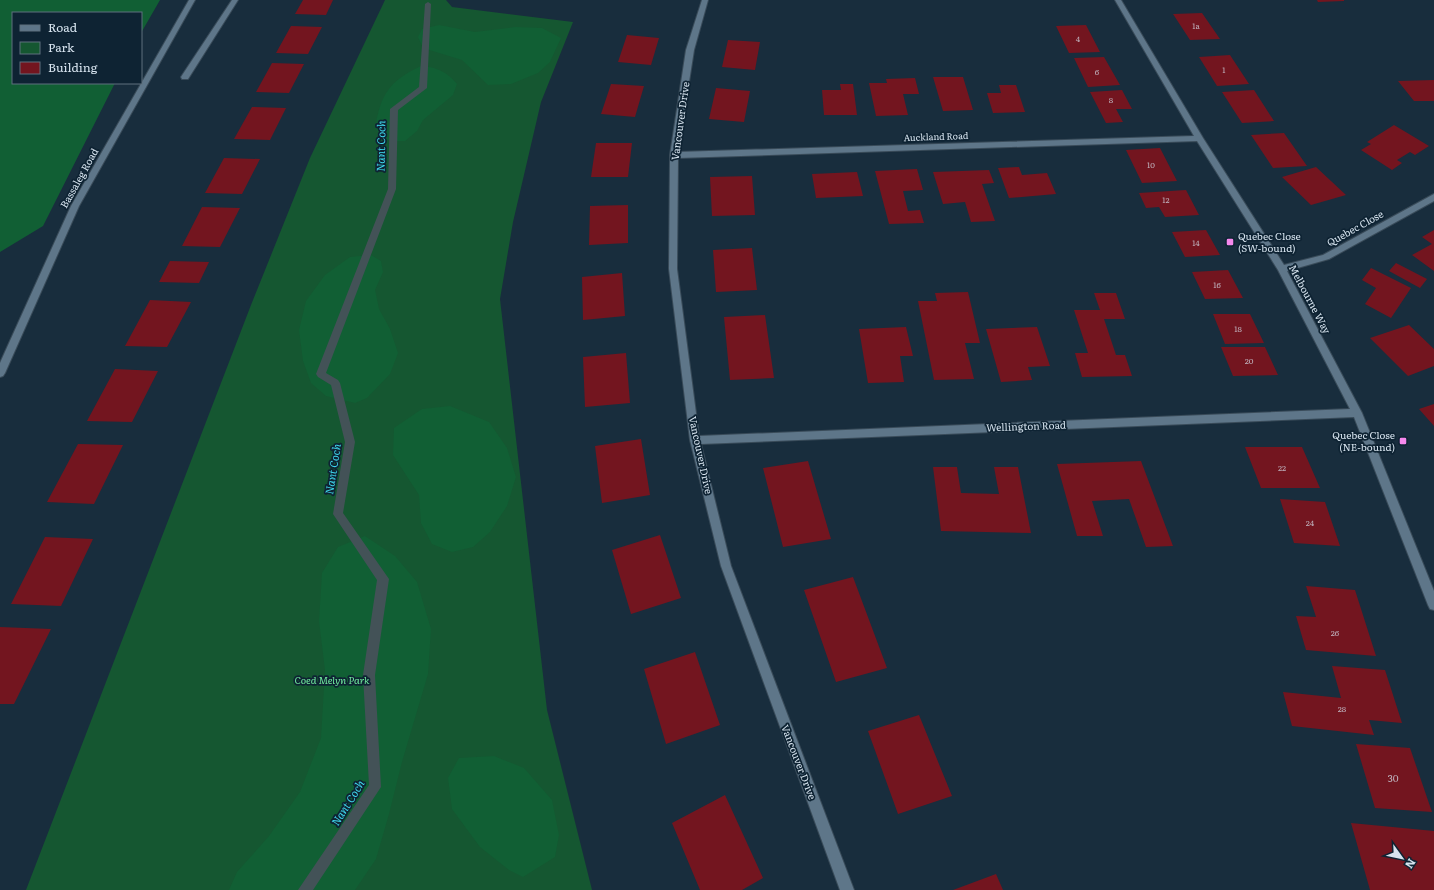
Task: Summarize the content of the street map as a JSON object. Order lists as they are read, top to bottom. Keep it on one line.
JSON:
{"streets":{"street":["Vancouver Drive","Auckland Road","Bassaleg Road","Quebec Close","Melbourne Way","Wellington Road"]},"crossings":[["Vancouver Drive","Auckland Road"],["Vancouver Drive","Wellington Road"],["Auckland Road","Melbourne Way"],["Quebec Close","Melbourne Way"],["Melbourne Way","Wellington Road"]],"water":["Nant Coch"],"parks":["Coed Melyn Park"],"places":{"transit":["Quebec Close (SW-bound)","Quebec Close (NE-bound)"]},"house_numbers":["1a","4","1","6","8","10","12","14","16","18","20","22","24","26","28","30"],"legend":["Road","Park","Building"],"north":"bottom right"}
